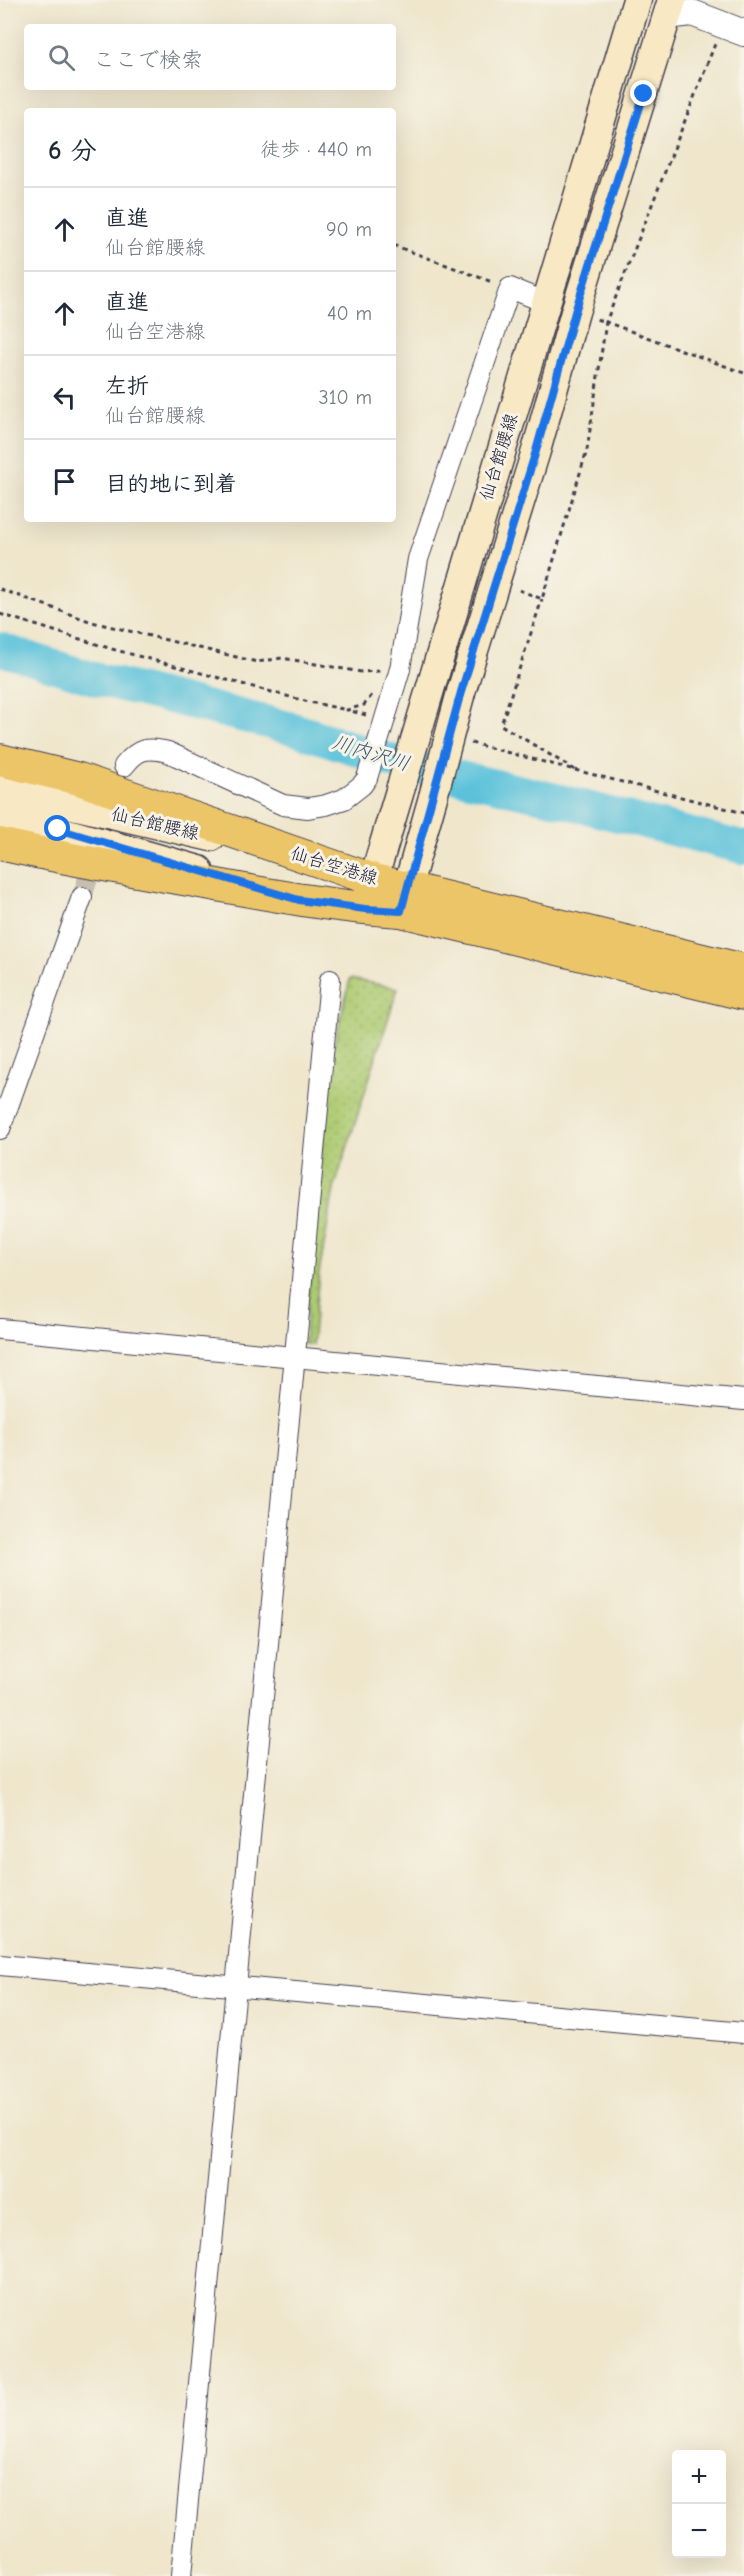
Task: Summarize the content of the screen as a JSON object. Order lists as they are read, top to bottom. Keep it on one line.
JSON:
{"streets":{"main road":["仙台館腰線","仙台空港線"]},"crossings":[["仙台館腰線","仙台空港線"]],"water":["川内沢川"],"page":{"search":"ここで検索","heading":["6 分","徒歩 · 440 m"],"list":[["直進","仙台館腰線","90 m"],["直進","仙台空港線","40 m"],["左折","仙台館腰線","310 m"],"目的地に到着"],"map_buttons":["+","−"]}}
